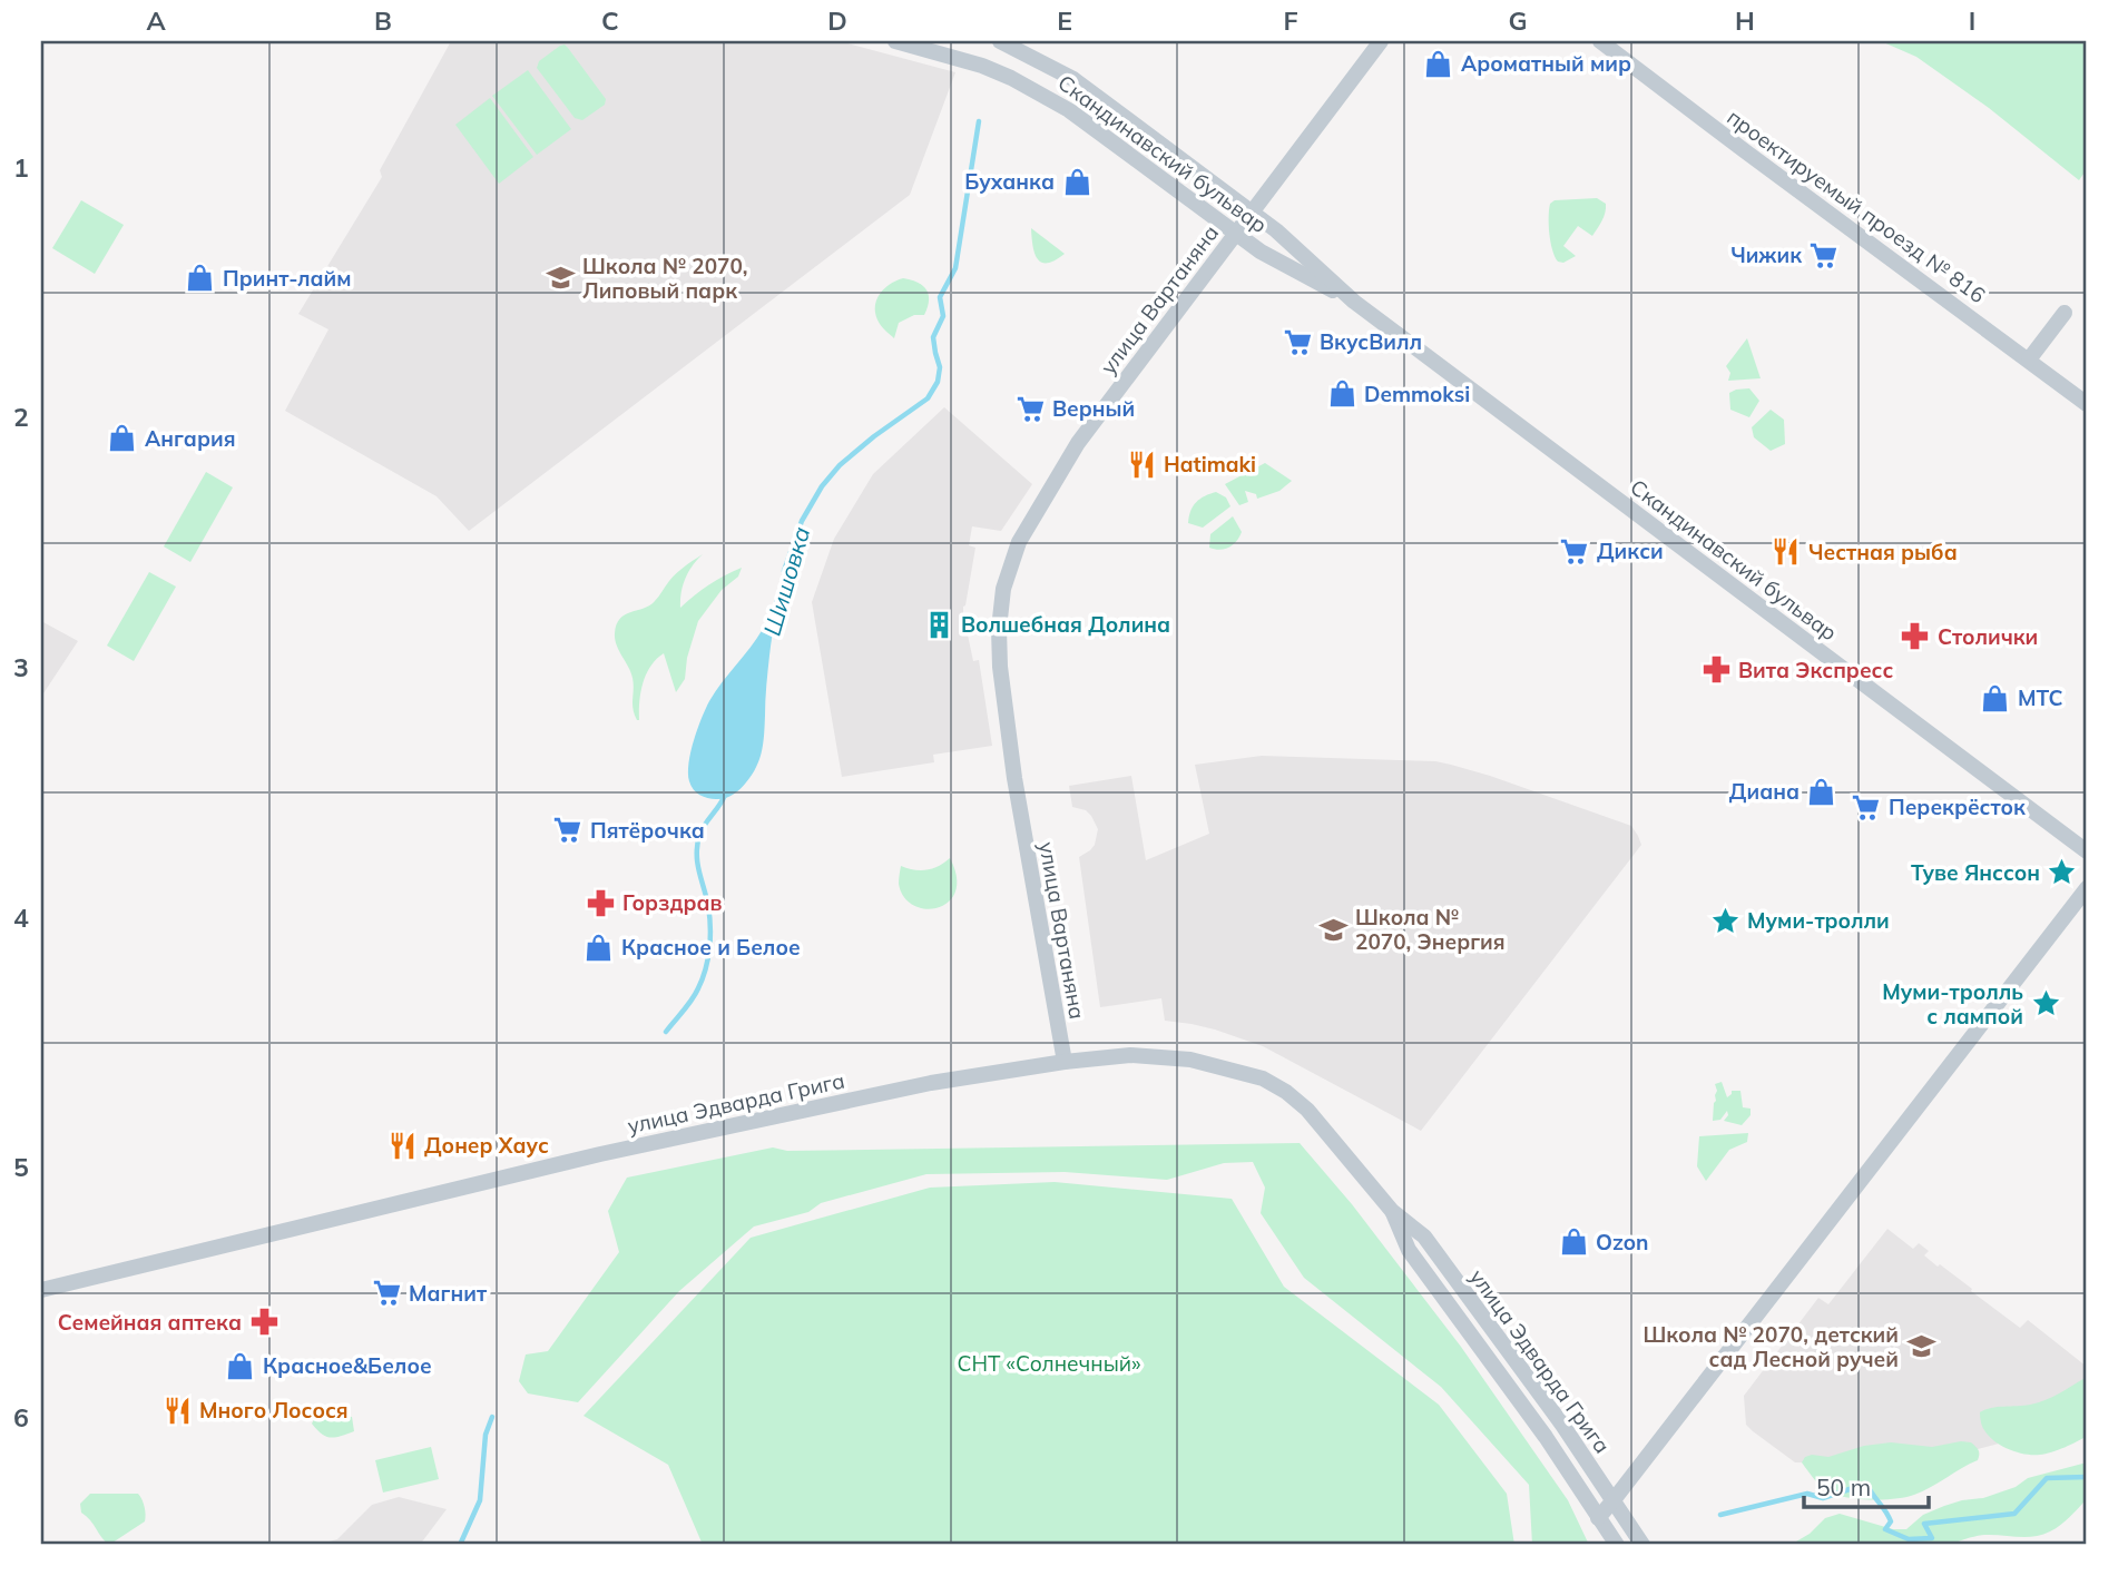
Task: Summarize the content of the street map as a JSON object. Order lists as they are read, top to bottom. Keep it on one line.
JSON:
{"streets":{"street":["Скандинавский бульвар","проектируемый проезд № 816","улица Вартаняна","улица Эдварда Грига"]},"crossings":[["Скандинавский бульвар","улица Вартаняна"],["улица Вартаняна","улица Эдварда Грига"]],"water":["Шишовка"],"parks":["СНТ «Солнечный»"],"places":{"shop":["Ароматный мир","Буханка","Принт-лайм","Demmoksi","Ангария","МТС","Диана","Красное и Белое","Ozon","Красное&Белое"],"supermarket":["Чижик","ВкусВилл","Верный","Дикси","Перекрёсток","Пятёрочка","Магнит"],"school or university":["Школа № 2070, Липовый парк","Школа № 2070, Энергия","Школа № 2070, детский сад Лесной ручей"],"restaurant":["Hatimaki","Честная рыба","Донер Хаус","Много Лосося"],"building":["Волшебная Долина"],"pharmacy":["Столички","Вита Экспресс","Горздрав","Семейная аптека"],"place":["Туве Янссон","Муми-тролли","Муми-тролль с лампой"]},"scale_bar":"50 m","grid":{"columns":["A","B","C","D","E","F","G","H","I"],"rows":["1","2","3","4","5","6"]}}
